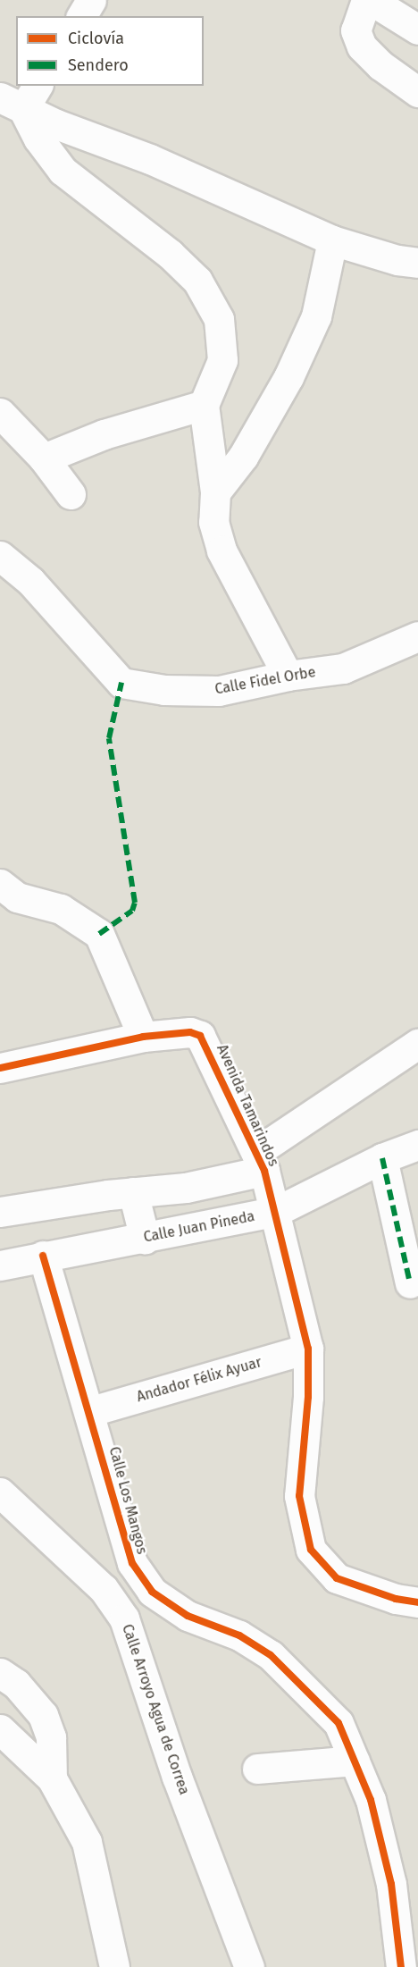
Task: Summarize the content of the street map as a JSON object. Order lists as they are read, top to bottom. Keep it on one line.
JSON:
{"streets":{"street":["Calle Fidel Orbe","Avenida Tamarindos","Calle Juan Pineda","Andador Félix Ayuar","Calle Los Mangos","Calle Arroyo Agua de Correa"]},"crossings":[["Avenida Tamarindos","Calle Juan Pineda"],["Calle Juan Pineda","Calle Los Mangos"],["Andador Félix Ayuar","Calle Los Mangos"]],"legend":["Ciclovía","Sendero"]}
